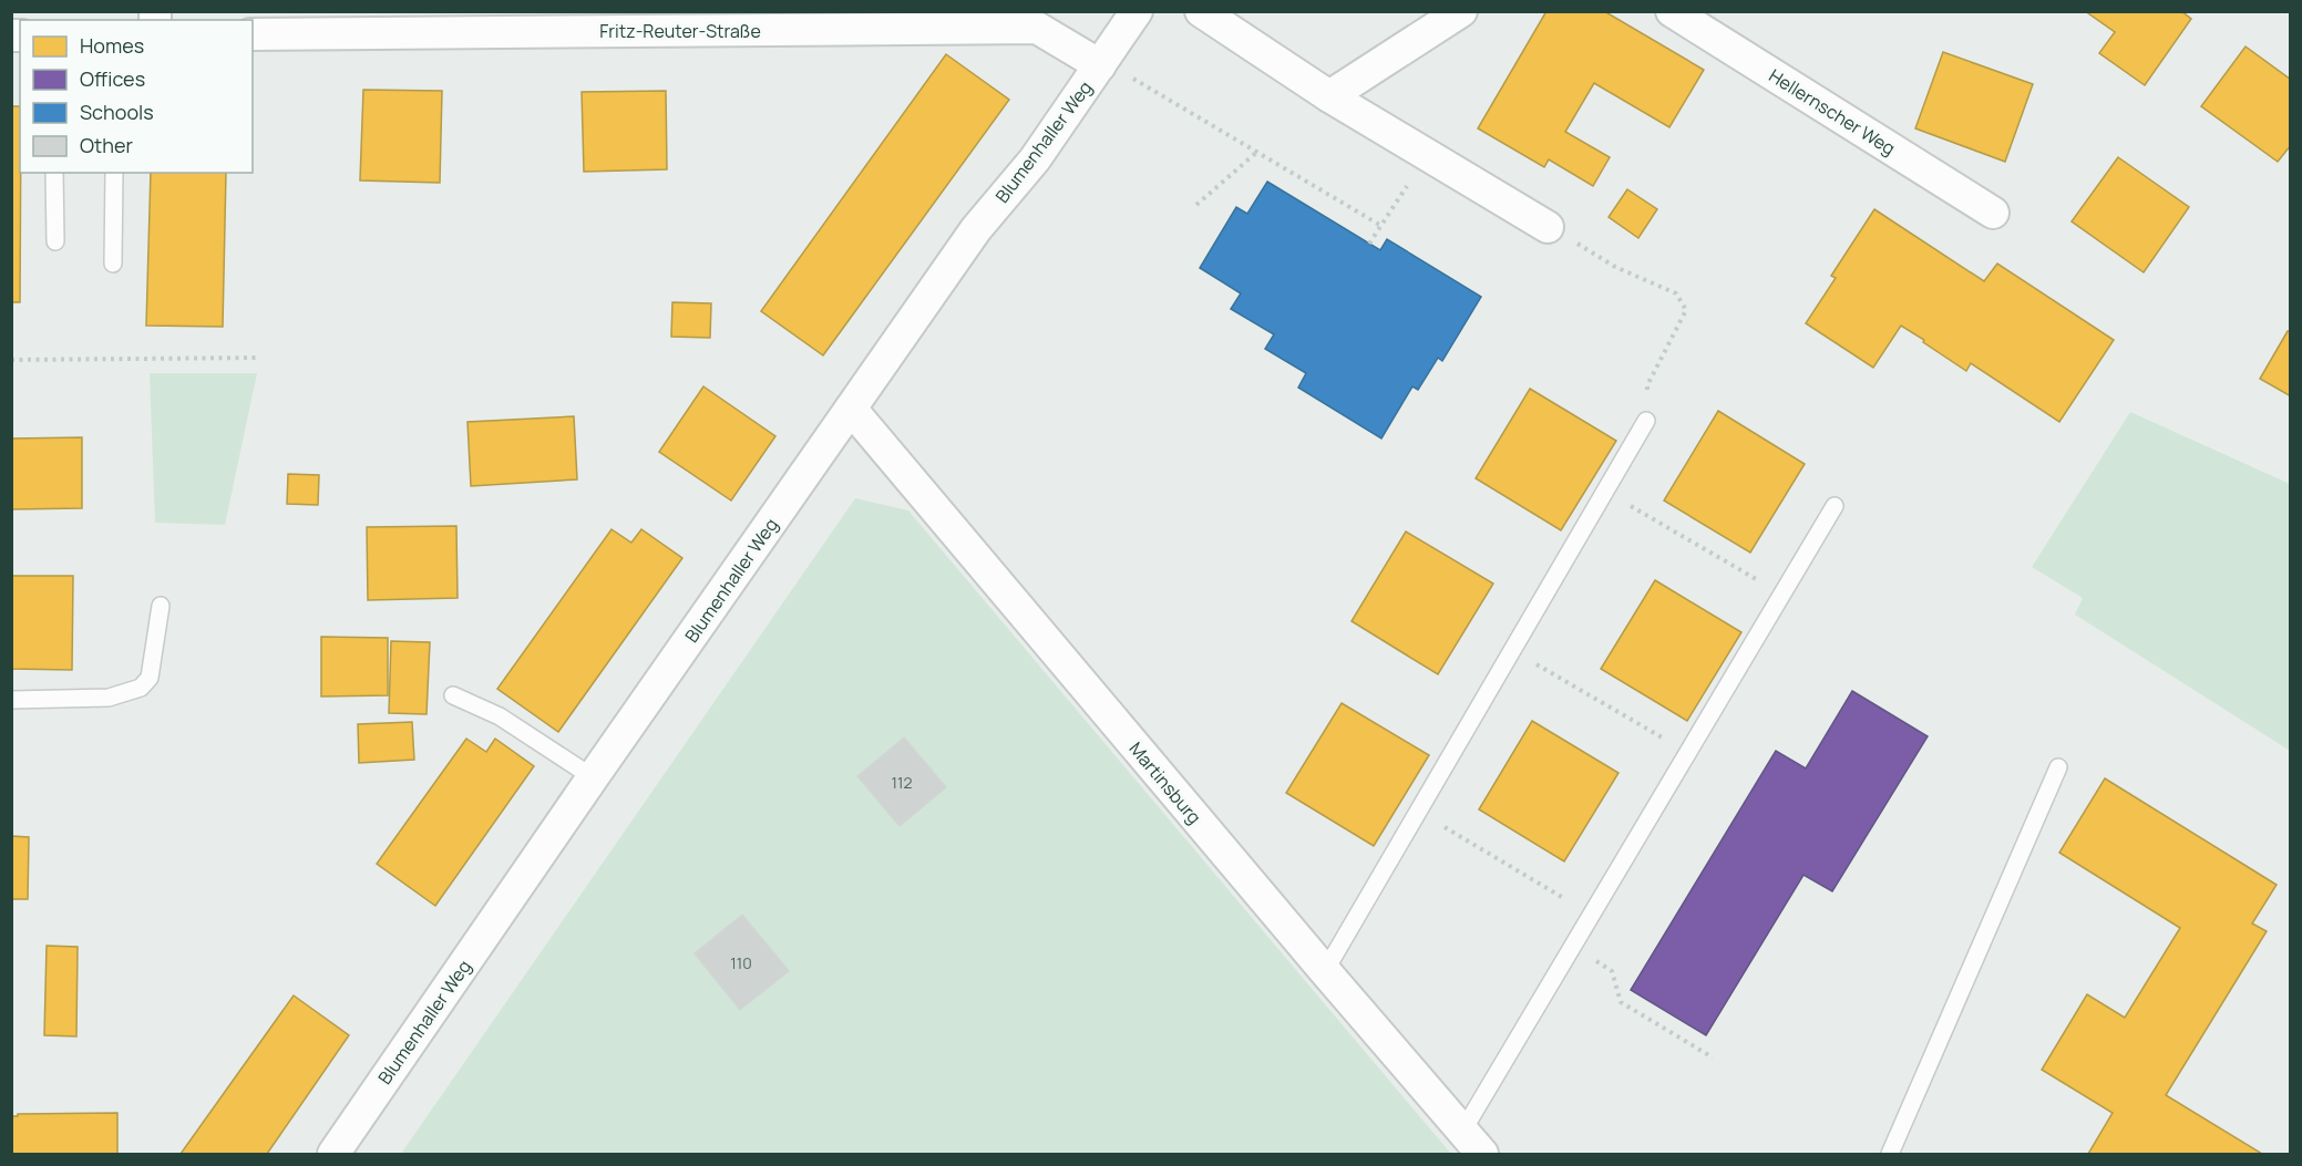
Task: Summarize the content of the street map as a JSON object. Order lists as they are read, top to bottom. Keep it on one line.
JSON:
{"streets":{"street":["Fritz-Reuter-Straße","Hellernscher Weg","Blumenhaller Weg","Martinsburg"]},"crossings":[["Fritz-Reuter-Straße","Blumenhaller Weg"],["Blumenhaller Weg","Martinsburg"]],"house_numbers":["112","110"],"legend":["Homes","Offices","Schools","Other"]}
